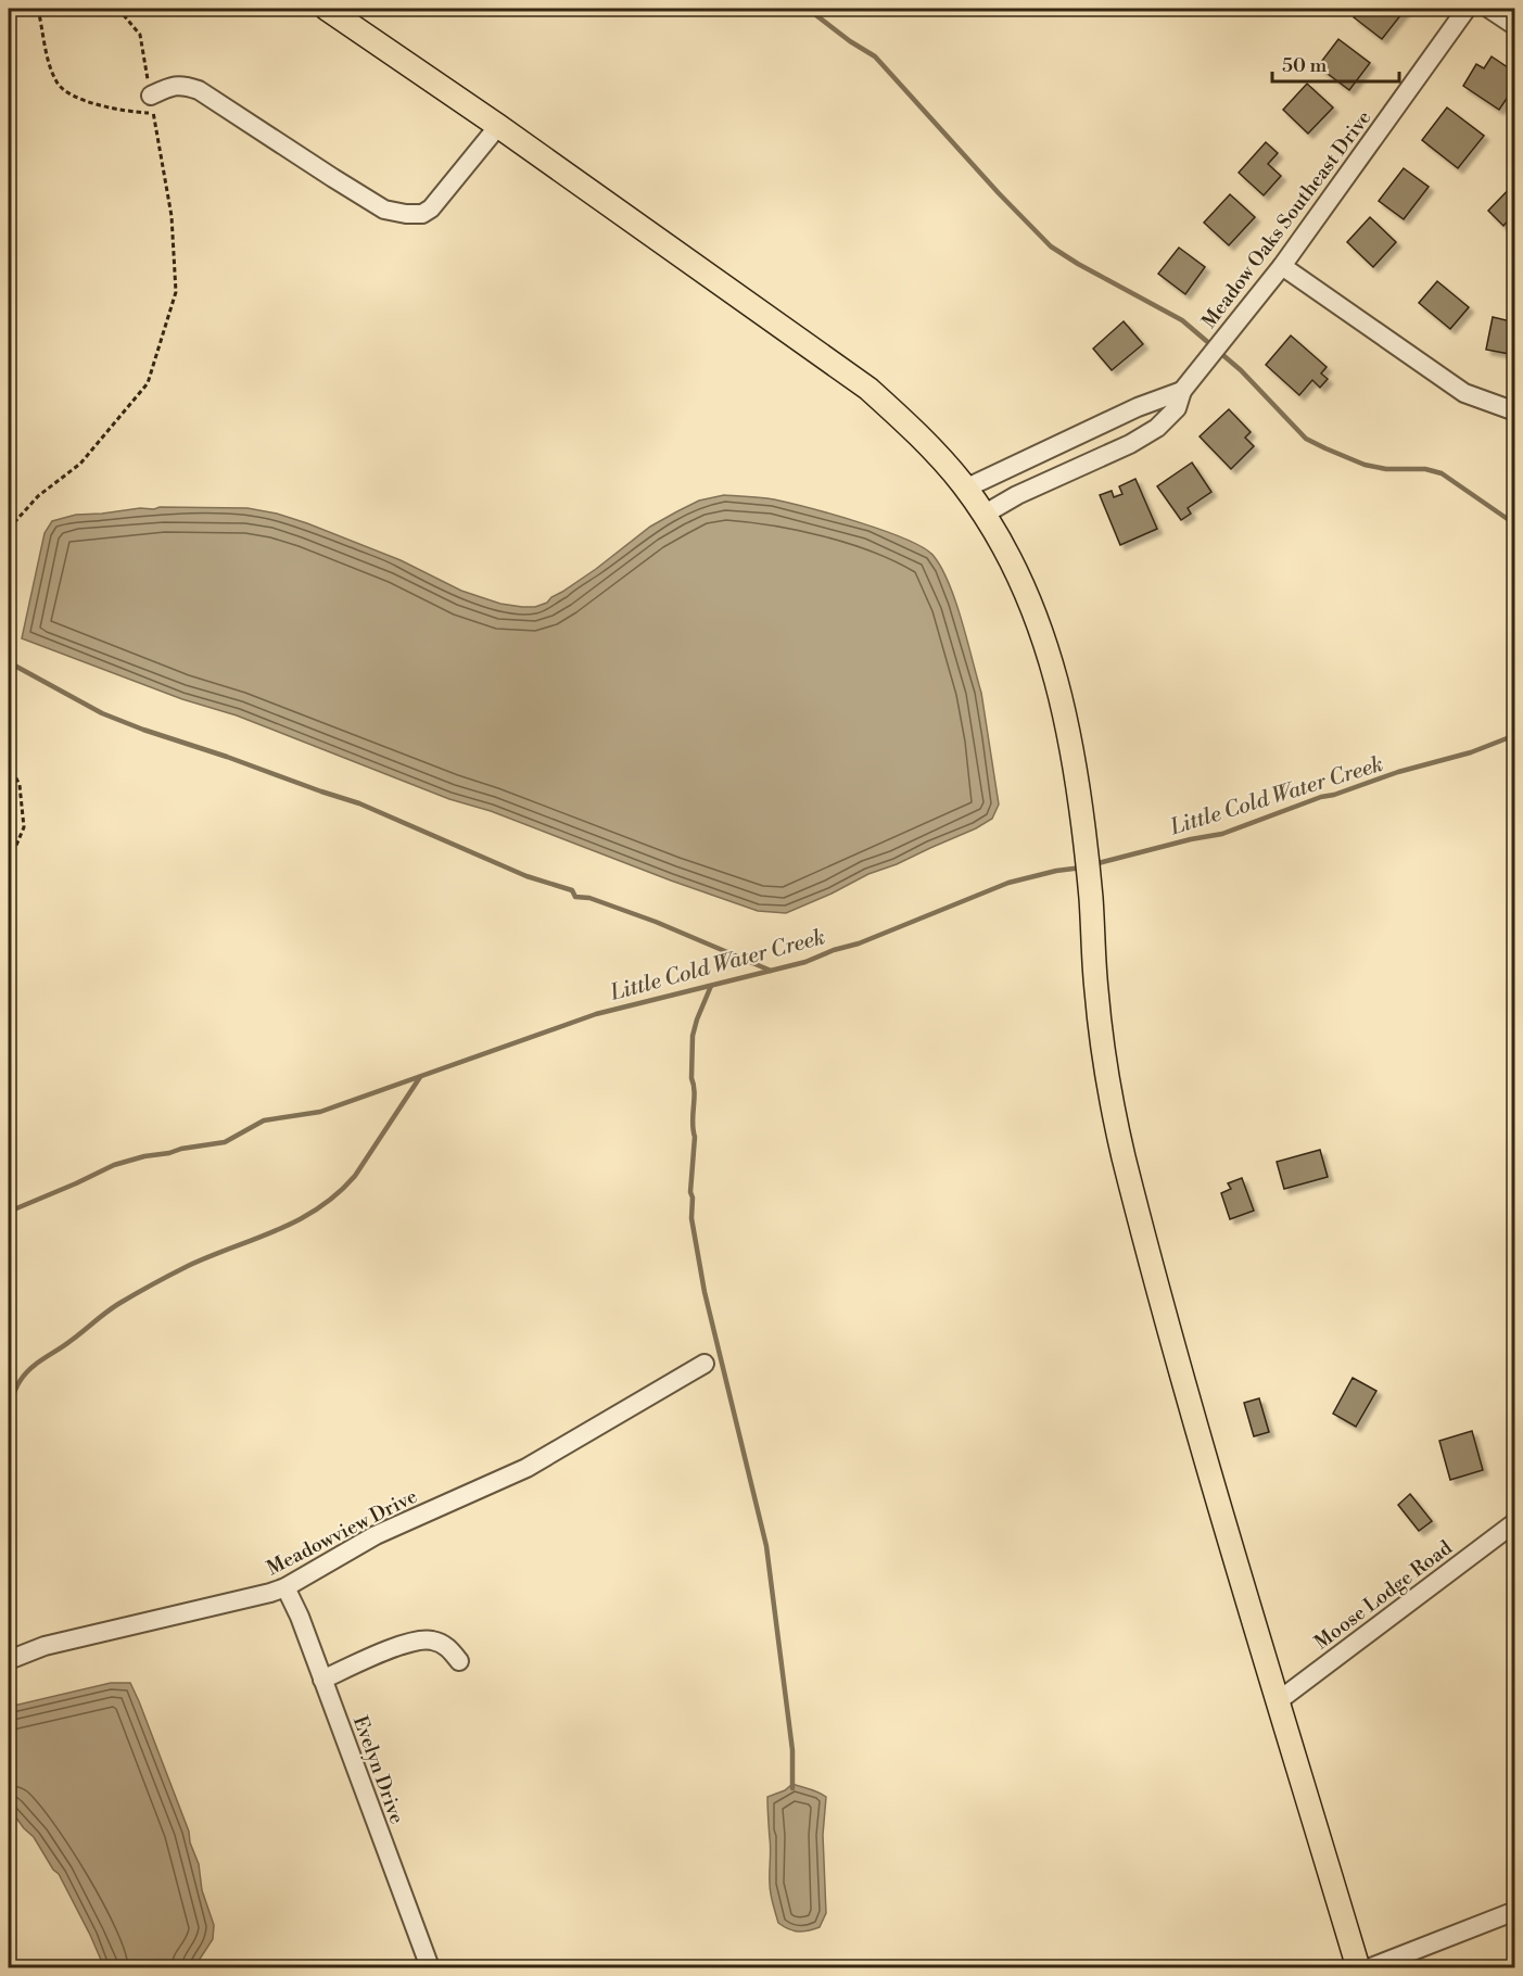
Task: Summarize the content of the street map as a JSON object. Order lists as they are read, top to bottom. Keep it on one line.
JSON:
{"streets":{"street":["Meadow Oaks Southeast Drive","Meadowview Drive","Moose Lodge Road","Evelyn Drive"]},"crossings":[["Meadowview Drive","Evelyn Drive"]],"water":["Little Cold Water Creek"],"scale_bar":"50 m"}
